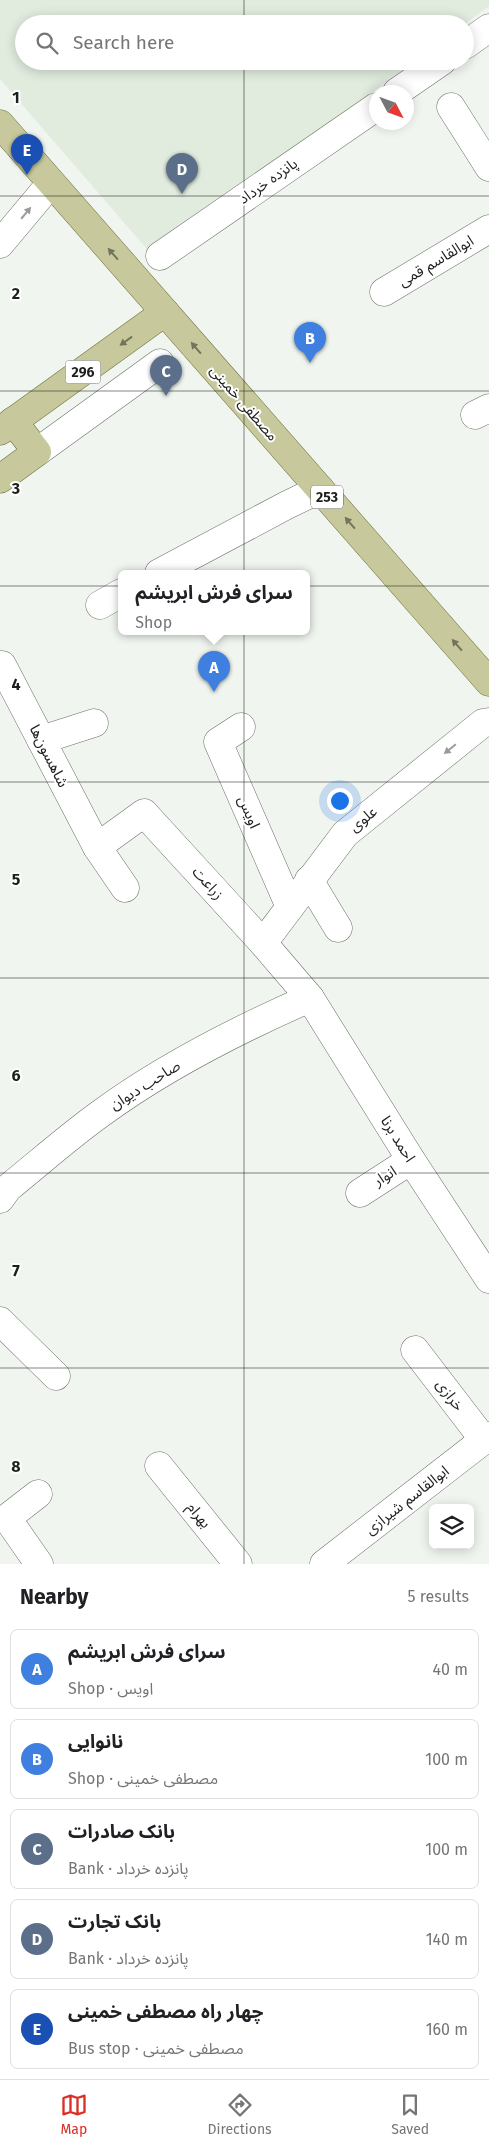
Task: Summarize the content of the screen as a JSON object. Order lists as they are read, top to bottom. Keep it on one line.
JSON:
{"streets":{"main road":["296","مصطفی خمینی","253"],"street":["پانزده خرداد","ابوالقاسم قمی","شاهسون‌ها","اویس","علوی","زراعت","صاحب دیوان","احمد برنا","انوار","خرازی","ابوالقاسم شیرازی","بهرام"]},"crossings":[["296","مصطفی خمینی"],["شاهسون‌ها","زراعت"],["اویس","علوی"],["علوی","زراعت"],["زراعت","صاحب دیوان"],["زراعت","احمد برنا"],["صاحب دیوان","احمد برنا"],["احمد برنا","انوار"],["خرازی","ابوالقاسم شیرازی"]],"one_way":["مصطفی خمینی","علوی"],"north":"bottom right","page":{"search":"Search here","pins":["E","D","B","C","A"],"popup":["سرای فرش ابریشم","Shop"],"heading":["Nearby","5 results"],"list":[{"mark":"A","name":"سرای فرش ابریشم","note":"Shop · اویس","value":"40 m"},{"mark":"B","name":"نانوایی","note":"Shop · مصطفی خمینی","value":"100 m"},{"mark":"C","name":"بانک صادرات","note":"Bank · پانزده خرداد","value":"100 m"},{"mark":"D","name":"بانک تجارت","note":"Bank · پانزده خرداد","value":"140 m"},{"mark":"E","name":"چهار راه مصطفی خمینی","note":"Bus stop · مصطفی خمینی","value":"160 m"}],"nav":["Map","Directions","Saved"]},"grid":{"rows":["1","2","3","4","5","6","7","8"]}}
